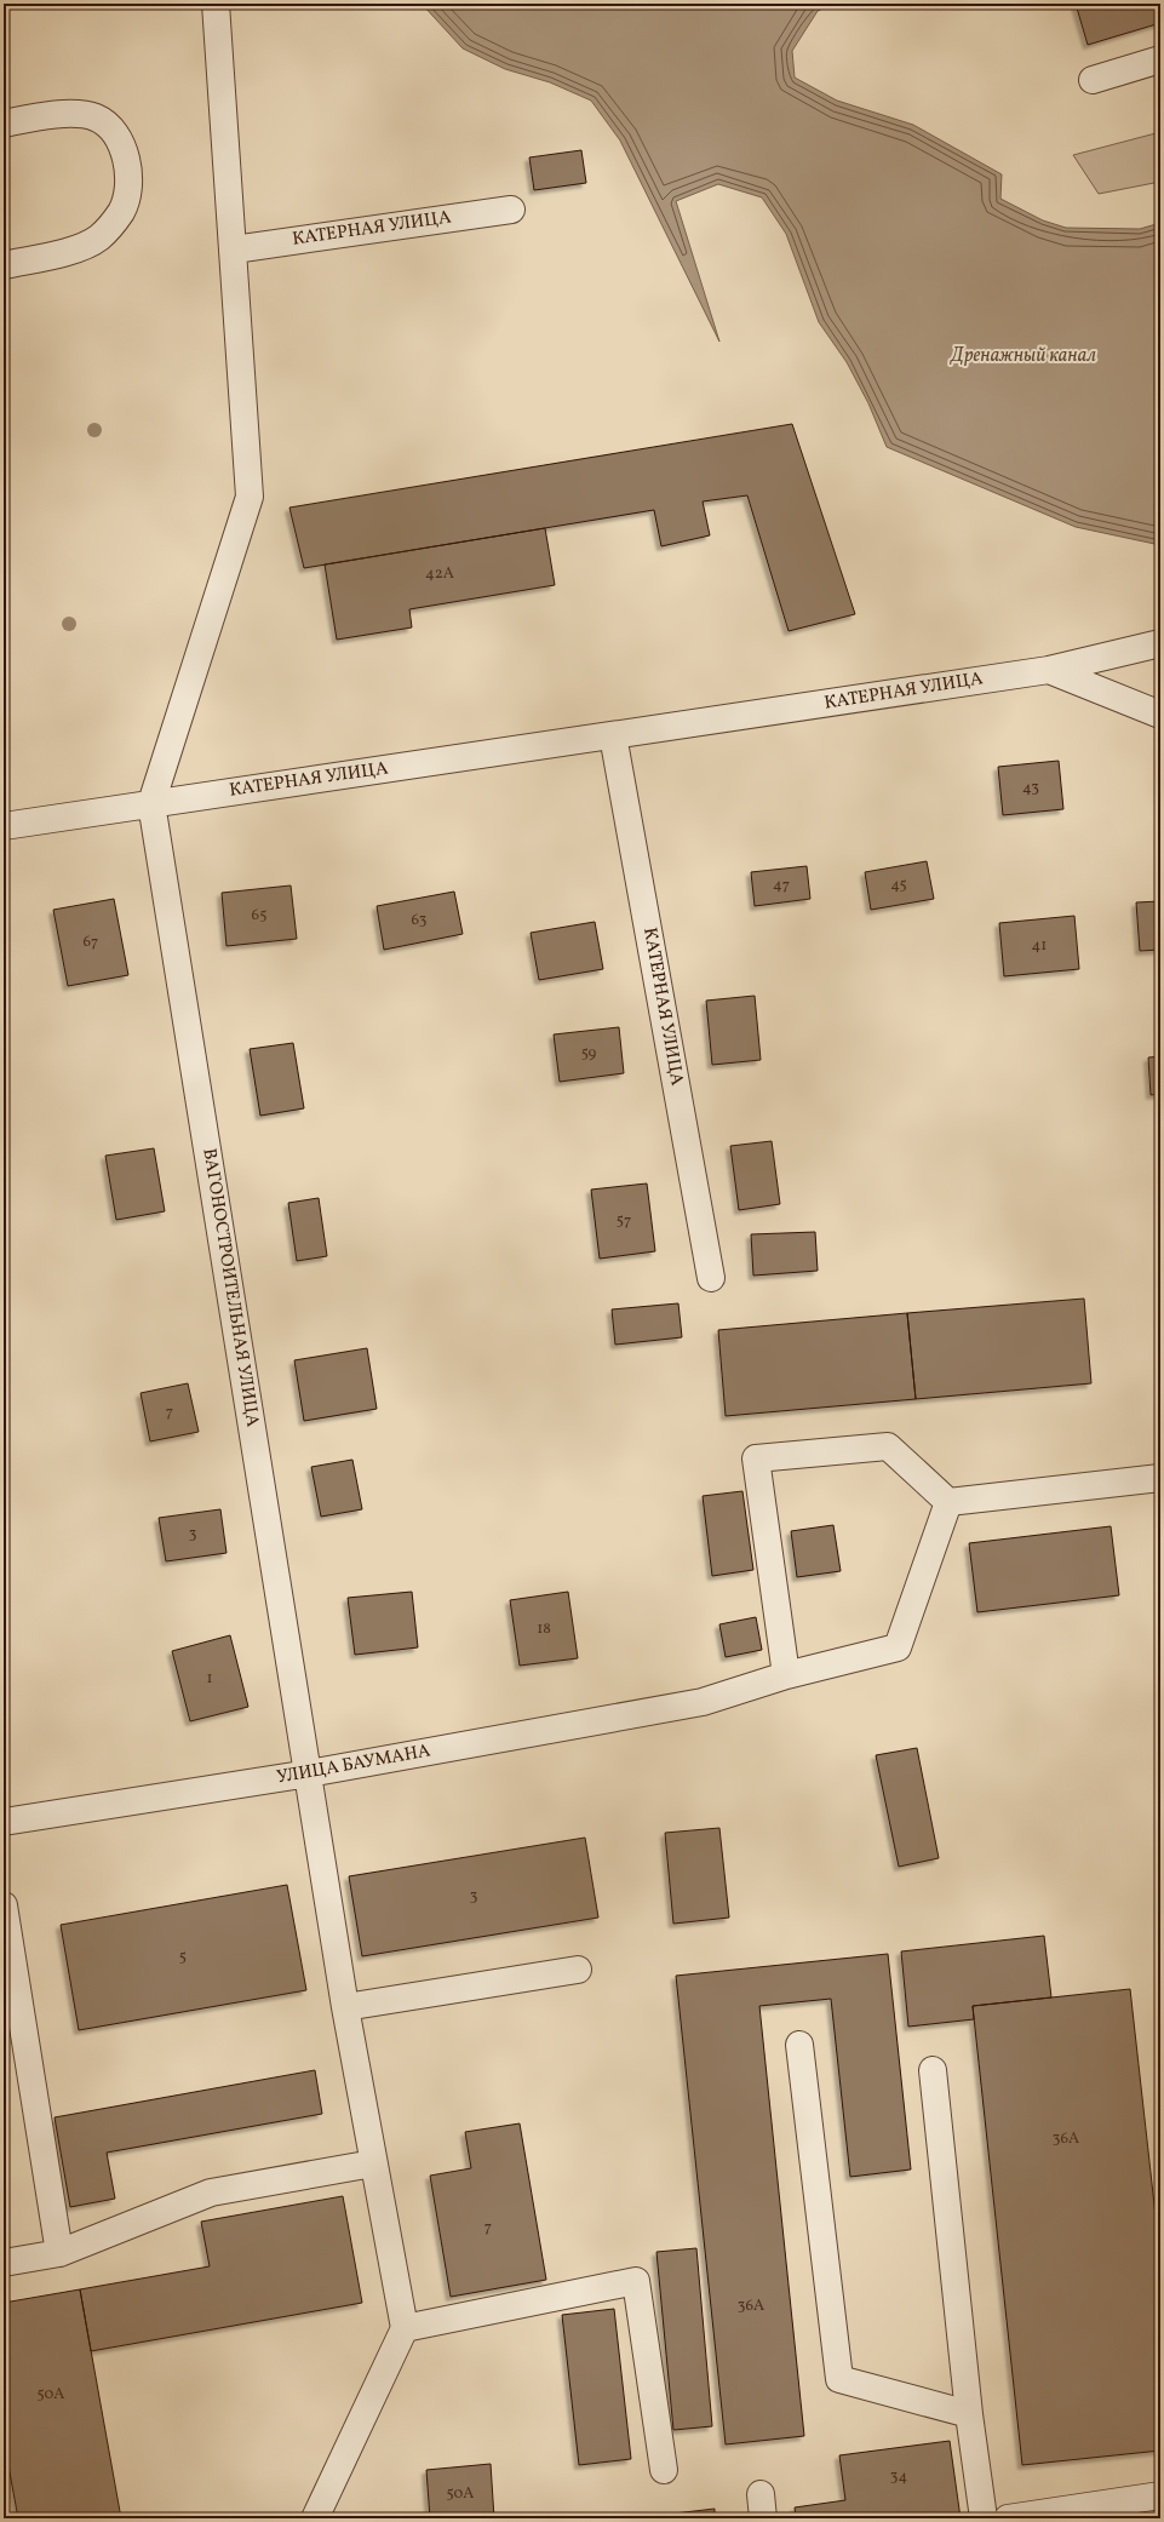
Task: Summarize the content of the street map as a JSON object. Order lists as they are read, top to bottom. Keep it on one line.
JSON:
{"streets":{"street":["КАТЕРНАЯ УЛИЦА","ВАГОНОСТРОИТЕЛЬНАЯ УЛИЦА","УЛИЦА БАУМАНА"]},"crossings":[["КАТЕРНАЯ УЛИЦА","ВАГОНОСТРОИТЕЛЬНАЯ УЛИЦА"],["ВАГОНОСТРОИТЕЛЬНАЯ УЛИЦА","УЛИЦА БАУМАНА"]],"water":["Дренажный канал"],"house_numbers":["42А","43","47","45","65","63","67","41","59","57","7","3","18","1","3","5","36А","7","36А","50А","34","50А"]}
